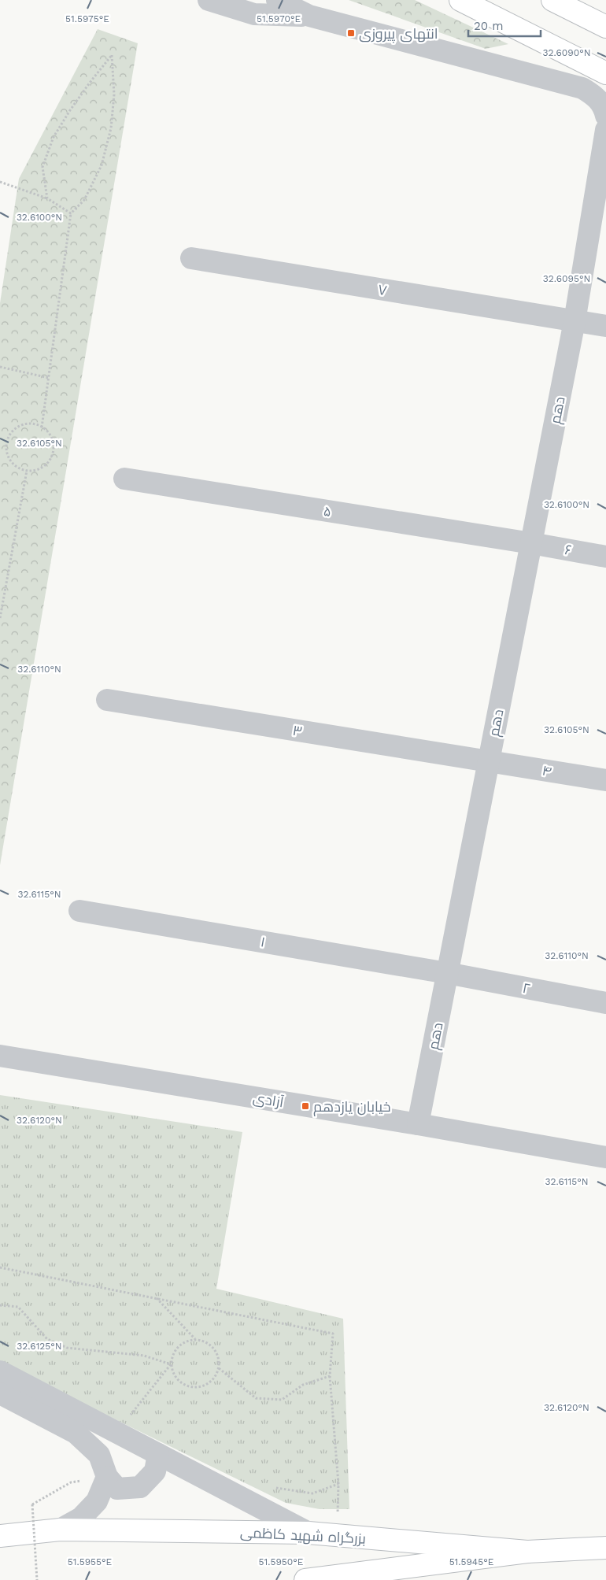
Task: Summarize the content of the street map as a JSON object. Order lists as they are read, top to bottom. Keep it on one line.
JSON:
{"streets":{"main road":["بزرگراه شهید کاظمی"],"street":["۷","دهم","۵","۶","۳","۴","۱","۲","آزادی"]},"crossings":[["۷","دهم"],["دهم","۵"],["دهم","۶"],["دهم","۳"],["دهم","۴"],["دهم","۱"],["دهم","۲"],["دهم","آزادی"],["۵","۶"],["۳","۴"],["۱","۲"]],"places":{"transit":["انتهای پیروزی","خیابان یازدهم"]},"scale_bar":"20 m","coordinates":["51.5975°E","51.5970°E","32.6090°N","32.6100°N","32.6095°N","32.6105°N","32.6110°N","32.6115°N","32.6120°N","32.6125°N","51.5955°E","51.5950°E","51.5945°E"]}
